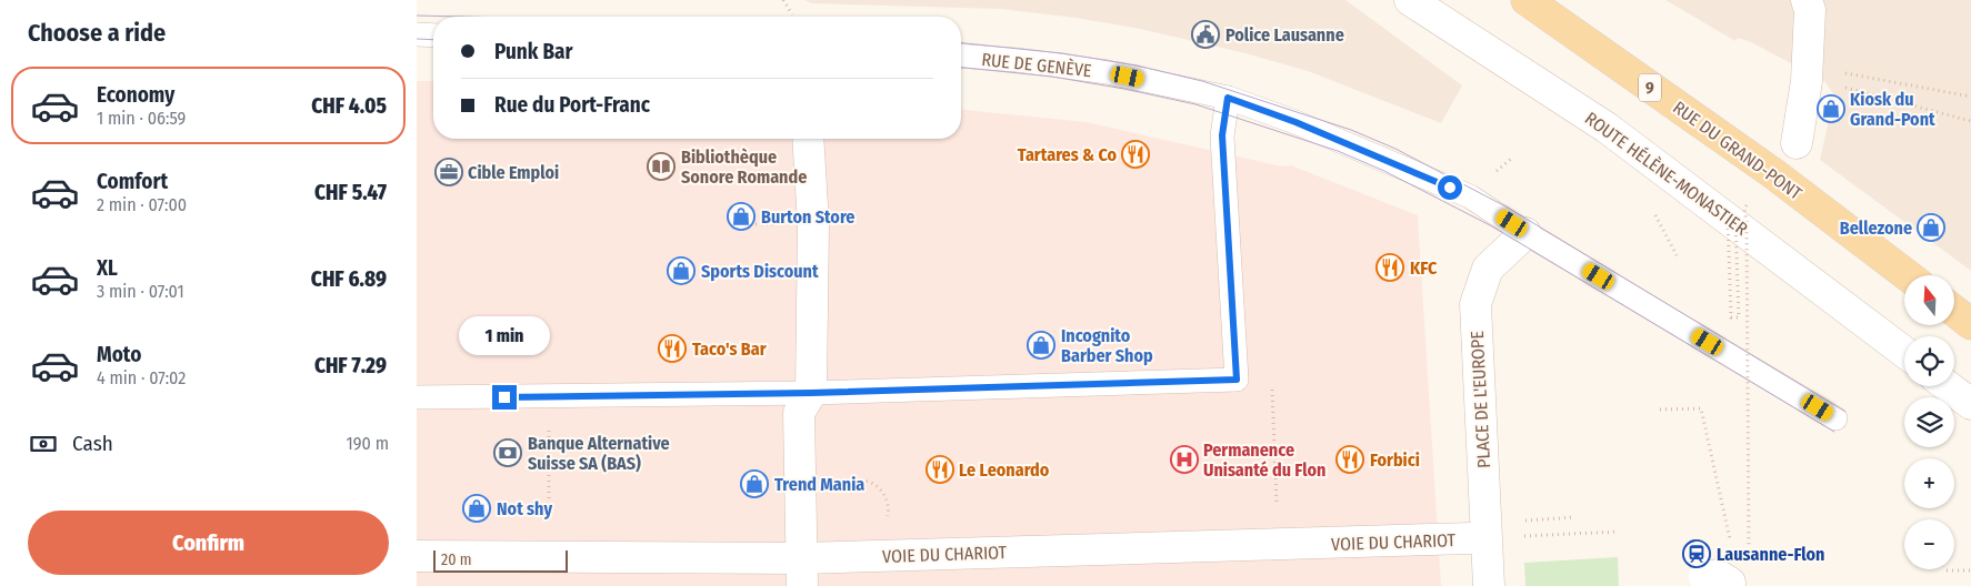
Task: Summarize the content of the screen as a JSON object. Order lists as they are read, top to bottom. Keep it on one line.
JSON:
{"streets":{"main road":["9","RUE DU GRAND-PONT"],"street":["ROUTE HÉLÈNE-MONASTIER","PLACE DE L'EUROPE","VOIE DU CHARIOT"],"lane":["RUE DE GENÈVE"]},"crossings":[["RUE DE GENÈVE","PLACE DE L'EUROPE"]],"places":{"public building":["Police Lausanne"],"shop":["Kiosk du Grand-Pont","Burton Store","Bellezone","Sports Discount","Incognito Barber Shop","Trend Mania","Not shy"],"restaurant":["Tartares & Co","KFC","Taco's Bar","Forbici","Le Leonardo"],"library":["Bibliothèque Sonore Romande"],"office":["Cible Emploi"],"bank":["Banque Alternative Suisse SA (BAS)"],"hospital":["Permanence Unisanté du Flon"],"station":["Lausanne-Flon"]},"scale_bar":"20 m","north":"top","page":{"heading":"Choose a ride","banner":["Punk Bar","Rue du Port-Franc"],"list":[{"name":"Economy","note":"1 min · 06:59","value":"CHF 4.05"},{"name":"Comfort","note":"2 min · 07:00","value":"CHF 5.47"},{"name":"XL","note":"3 min · 07:01","value":"CHF 6.89"},{"name":"Moto","note":"4 min · 07:02","value":"CHF 7.29"}],"map_buttons":["+","−"],"bubble":"1 min","pay":["Cash","190 m"],"buttons":"Confirm","scale":"20 m"}}
